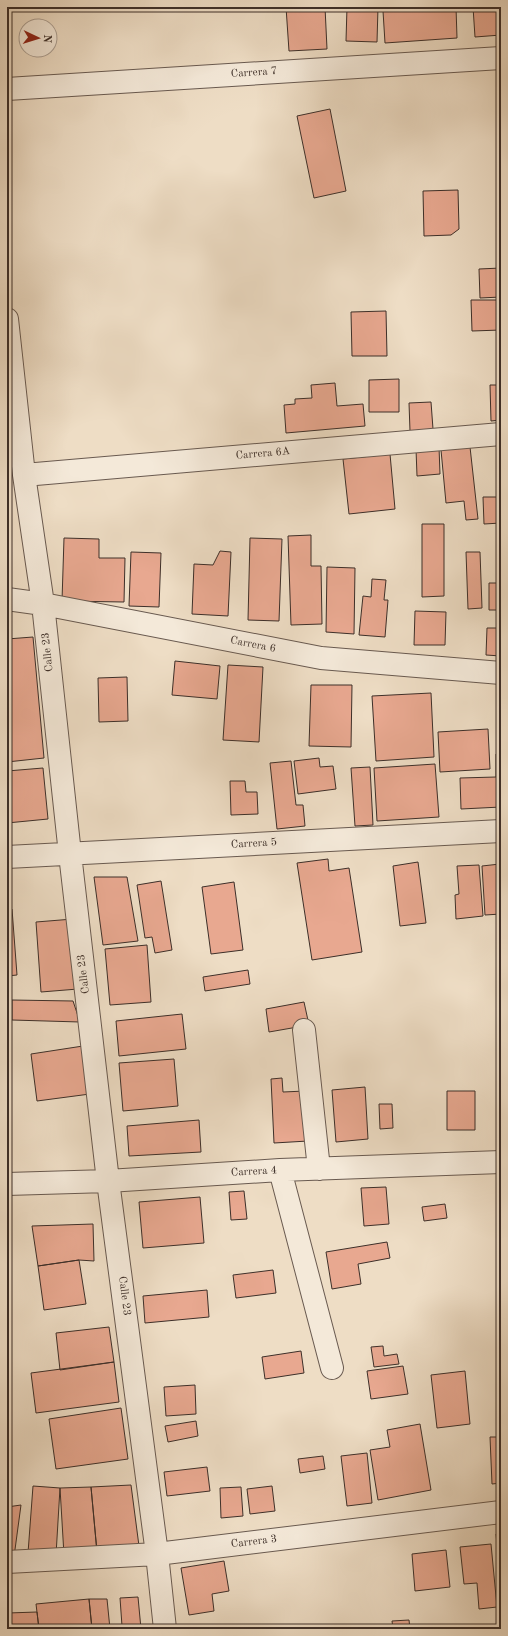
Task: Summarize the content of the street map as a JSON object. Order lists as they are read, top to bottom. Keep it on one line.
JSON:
{"streets":{"street":["Carrera 7","Carrera 6A","Carrera 6","Calle 23","Carrera 5","Carrera 4","Carrera 3"]},"crossings":[["Carrera 6A","Calle 23"],["Carrera 6","Calle 23"],["Calle 23","Carrera 5"],["Calle 23","Carrera 4"],["Calle 23","Carrera 3"]],"north":"right"}
